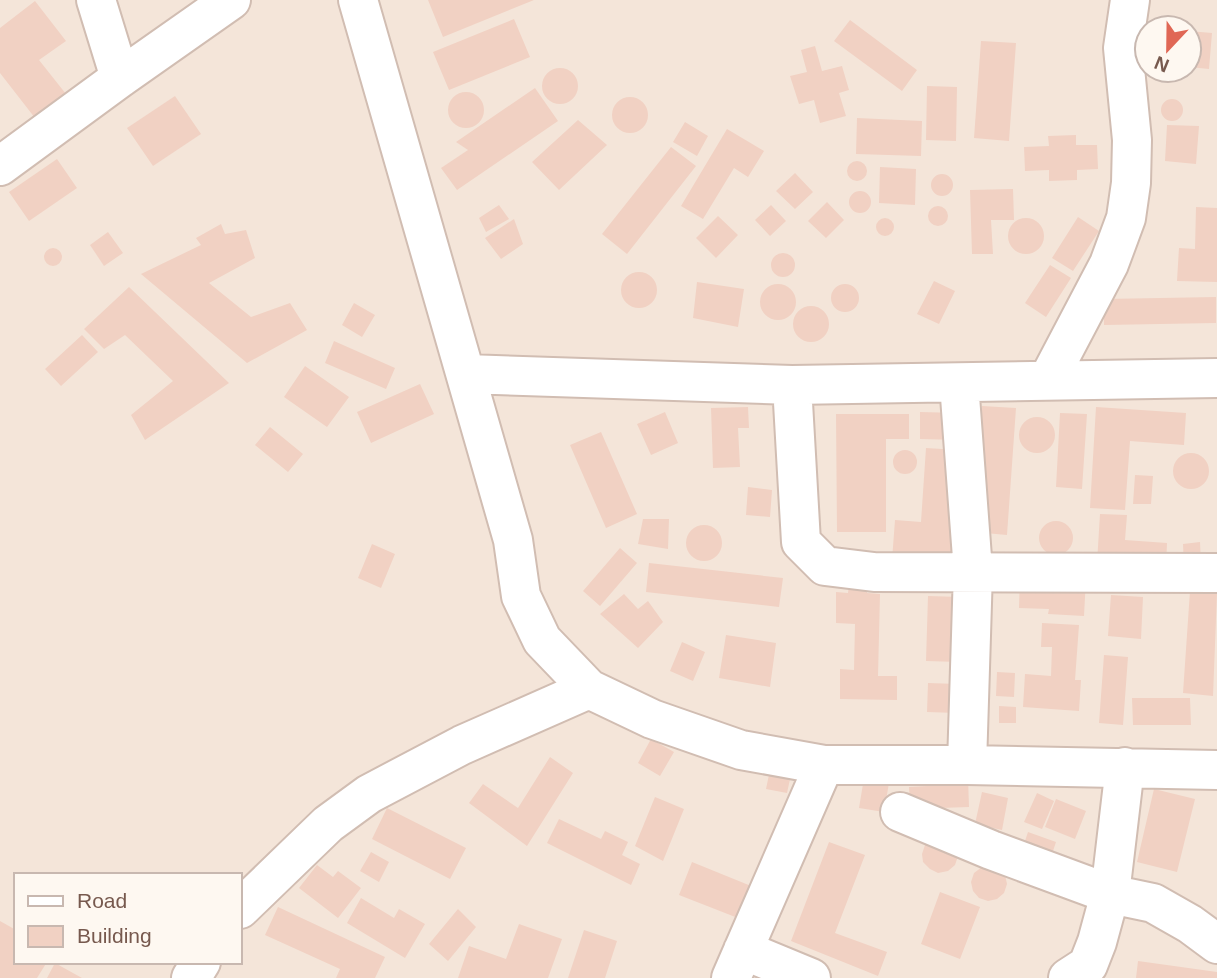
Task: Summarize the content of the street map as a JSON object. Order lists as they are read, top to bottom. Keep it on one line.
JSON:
{"legend":["Road","Building"],"north":"bottom"}
